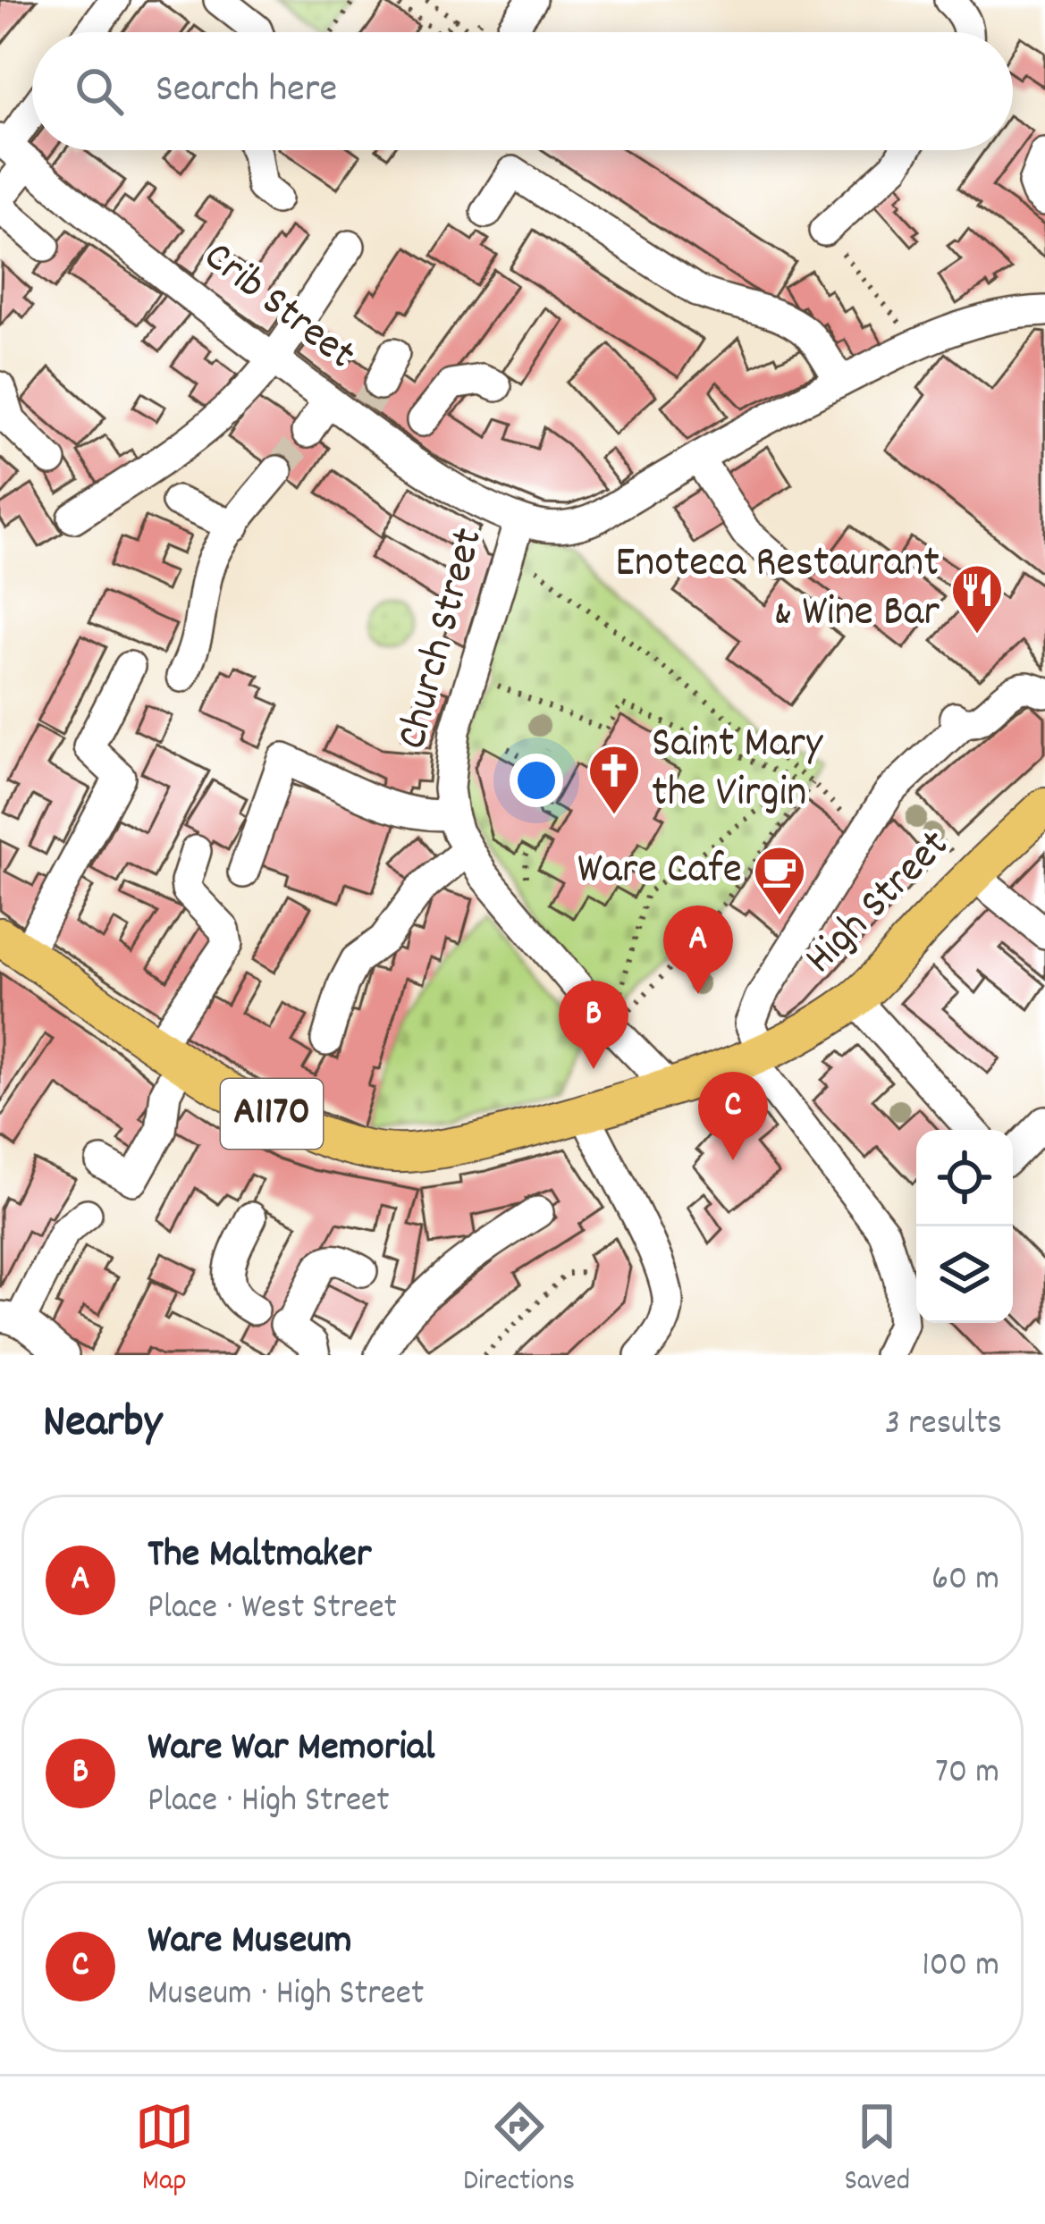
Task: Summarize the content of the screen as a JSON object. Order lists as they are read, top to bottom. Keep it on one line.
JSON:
{"streets":{"main road":["High Street","A1170"],"street":["Crib Street","Church Street"]},"crossings":[["Crib Street","Church Street"],["Church Street","High Street"],["High Street","A1170"]],"places":{"restaurant":["Enoteca Restaurant & Wine Bar"],"church":["Saint Mary the Virgin"],"cafe":["Ware Cafe"]},"page":{"search":"Search here","pins":["A","B","C"],"heading":["Nearby","3 results"],"list":[{"mark":"A","name":"The Maltmaker","note":"Place · West Street","value":"60 m"},{"mark":"B","name":"Ware War Memorial","note":"Place · High Street","value":"70 m"},{"mark":"C","name":"Ware Museum","note":"Museum · High Street","value":"100 m"}],"nav":["Map","Directions","Saved"]}}
